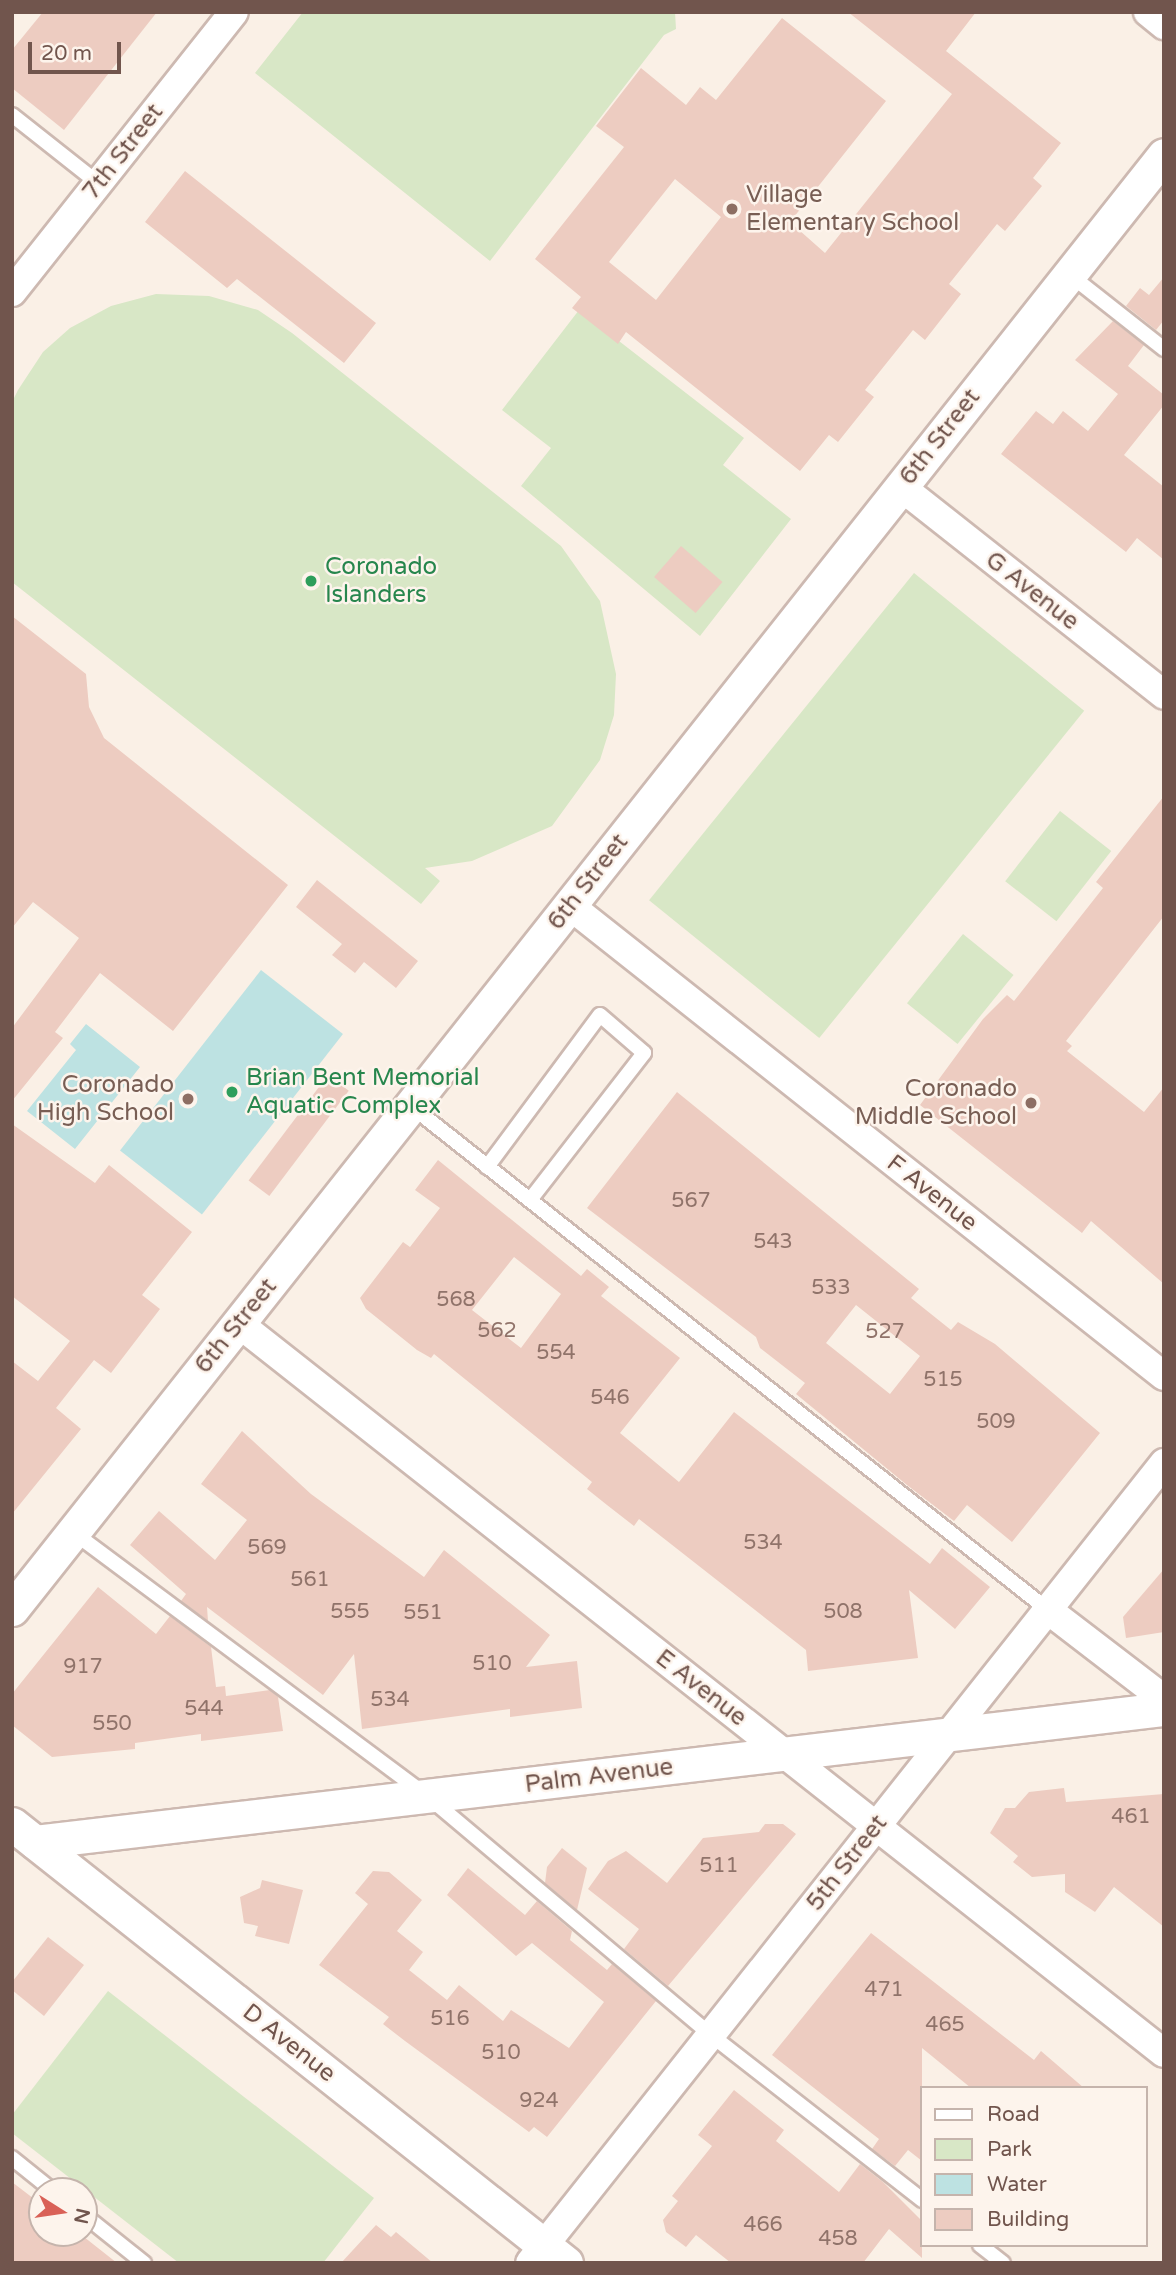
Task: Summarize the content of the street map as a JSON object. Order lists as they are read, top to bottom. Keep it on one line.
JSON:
{"streets":{"street":["7th Street","6th Street","G Avenue","F Avenue","E Avenue","Palm Avenue","5th Street","D Avenue"]},"crossings":[["6th Street","G Avenue"],["6th Street","F Avenue"],["6th Street","E Avenue"],["E Avenue","Palm Avenue"],["E Avenue","5th Street"],["Palm Avenue","5th Street"],["Palm Avenue","D Avenue"],["5th Street","D Avenue"]],"places":["Village Elementary School","Coronado Islanders","Brian Bent Memorial Aquatic Complex","Coronado High School","Coronado Middle School"],"house_numbers":["567","543","533","568","562","527","554","515","546","509","534","569","561","555","508","551","510","917","534","544","550","461","511","471","516","465","510","924","466","458"],"legend":["Road","Park","Water","Building"],"scale_bar":"20 m","north":"right"}
